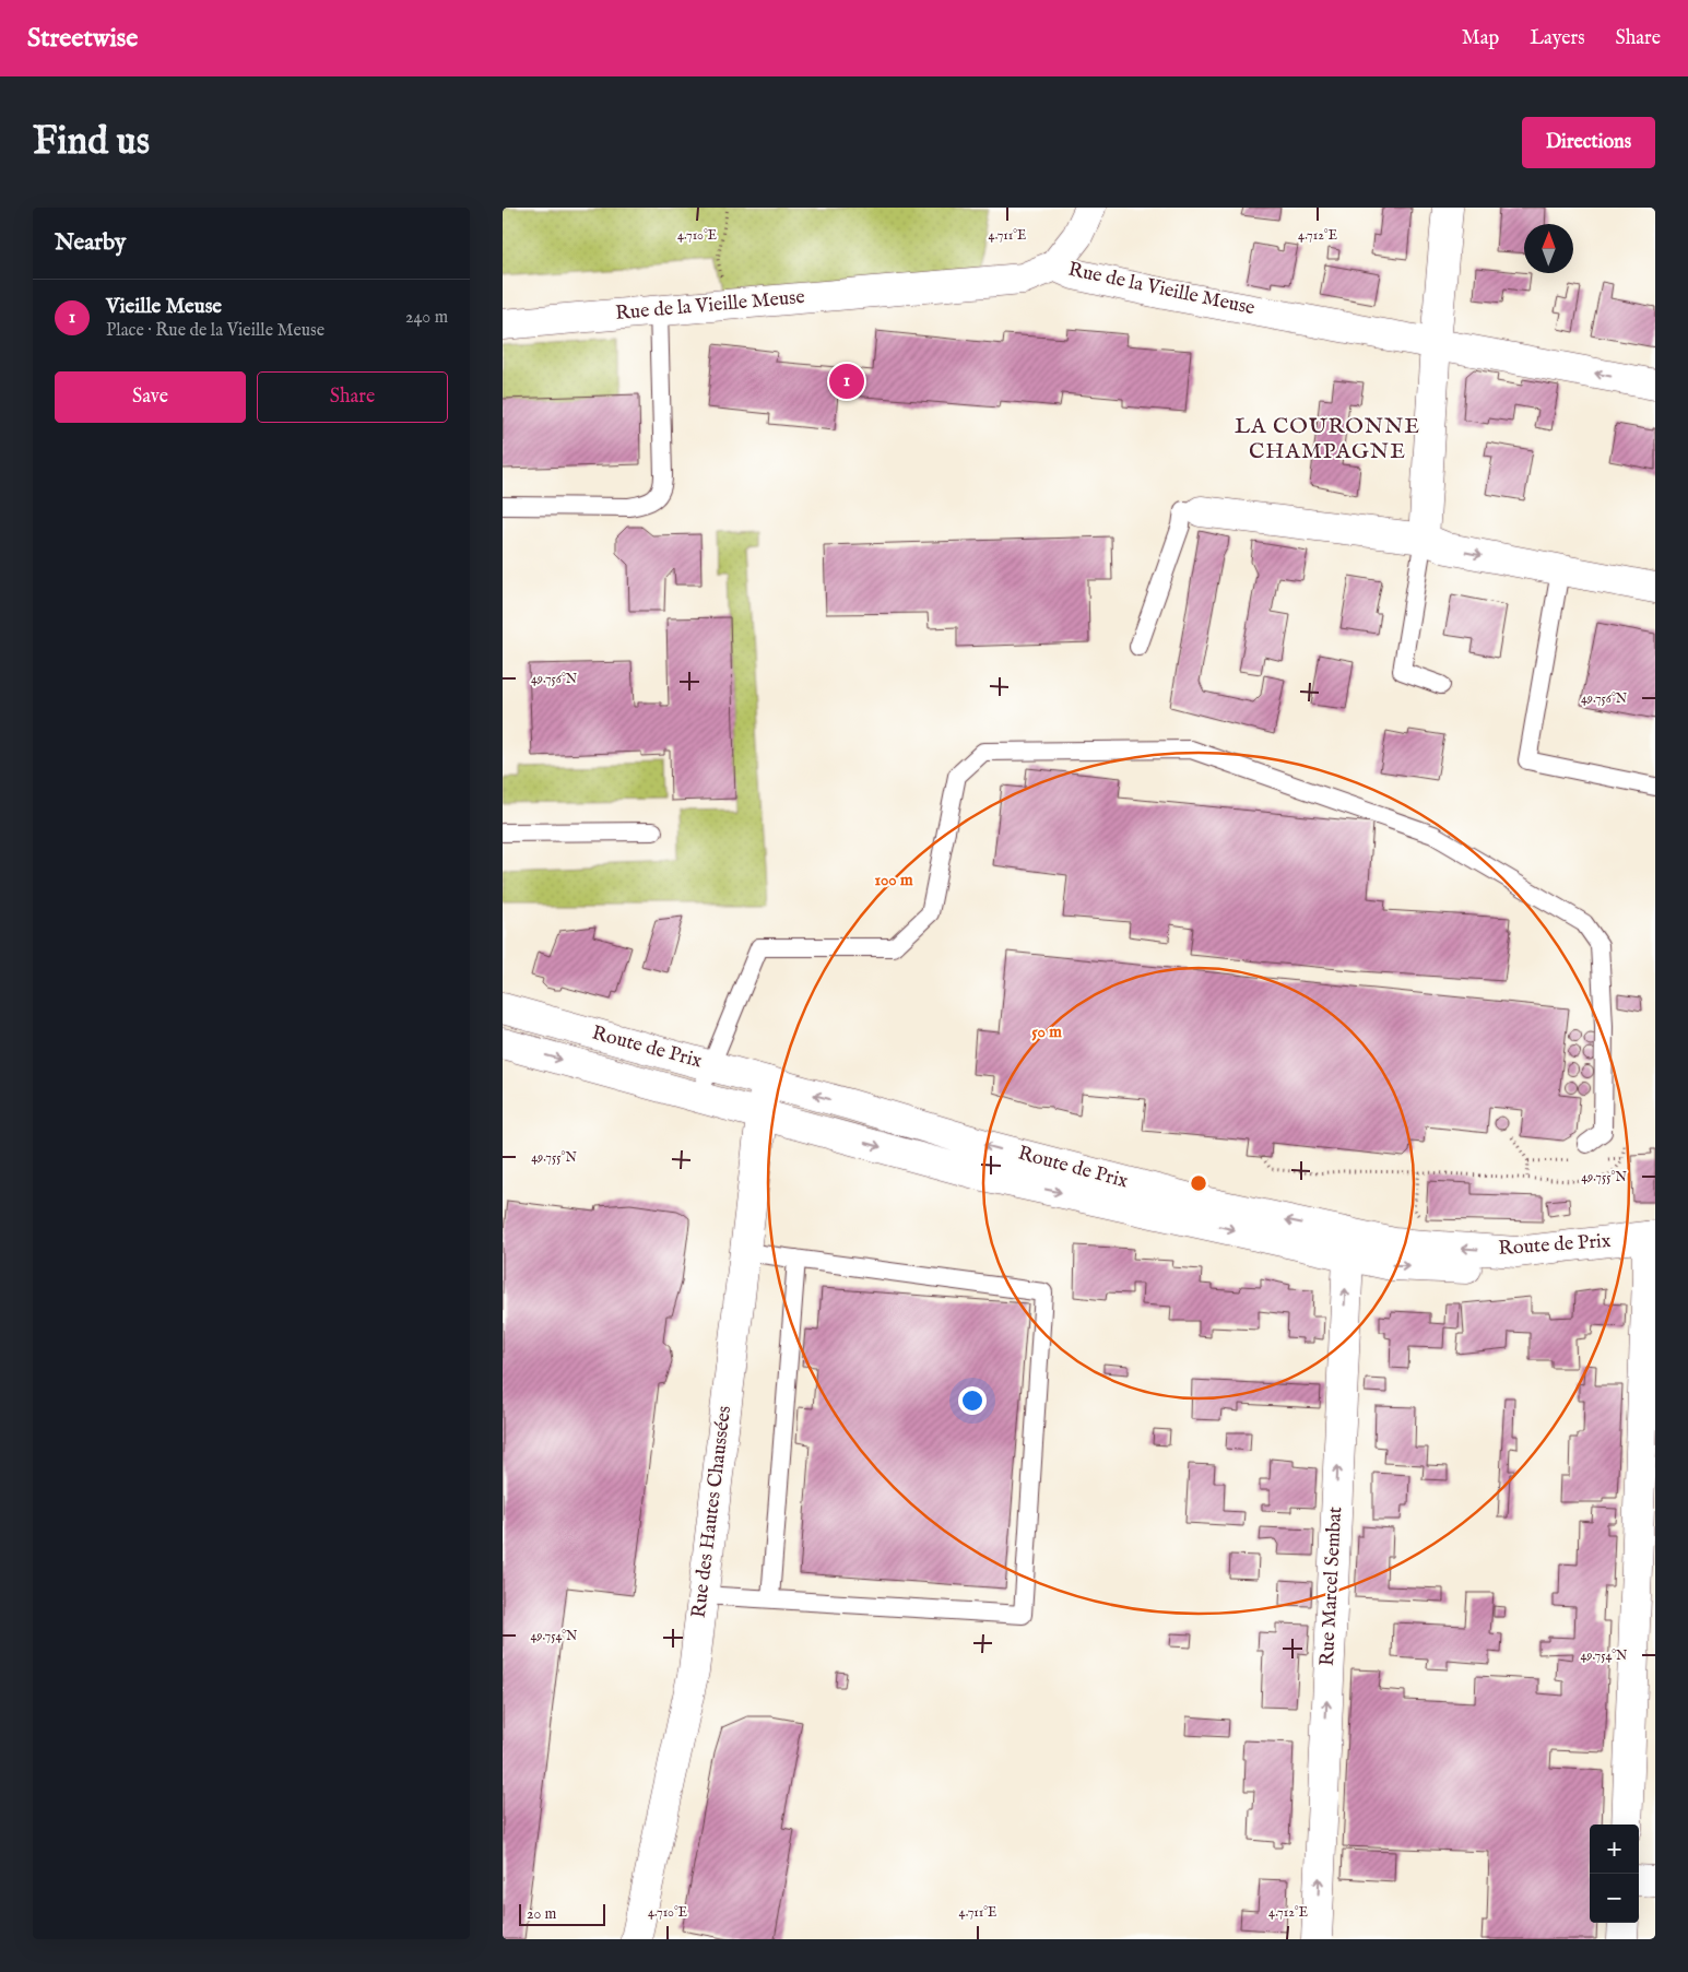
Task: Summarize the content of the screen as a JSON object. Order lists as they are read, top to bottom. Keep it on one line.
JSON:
{"streets":{"street":["Rue de la Vieille Meuse","Route de Prix","Rue des Hautes Chaussées","Rue Marcel Sembat"]},"crossings":[["Route de Prix","Rue des Hautes Chaussées"],["Route de Prix","Rue Marcel Sembat"]],"one_way":["Rue Marcel Sembat"],"districts":["LA COURONNE CHAMPAGNE"],"scale_bar":"20 m","north":"top","page":{"header":"Streetwise","nav":["Map","Layers","Share"],"buttons":["Directions",["Save","Share"]],"title":"Find us","heading":"Nearby","list":[{"mark":"1","name":"Vieille Meuse","note":"Place · Rue de la Vieille Meuse","value":"240 m"}],"pins":"1","map_buttons":["+","−"],"scale":"20 m"},"coordinates":["4.710°E","4.711°E","4.712°E","49.756°N","49.755°N","49.754°N"],"rings":["100 m","50 m"]}
